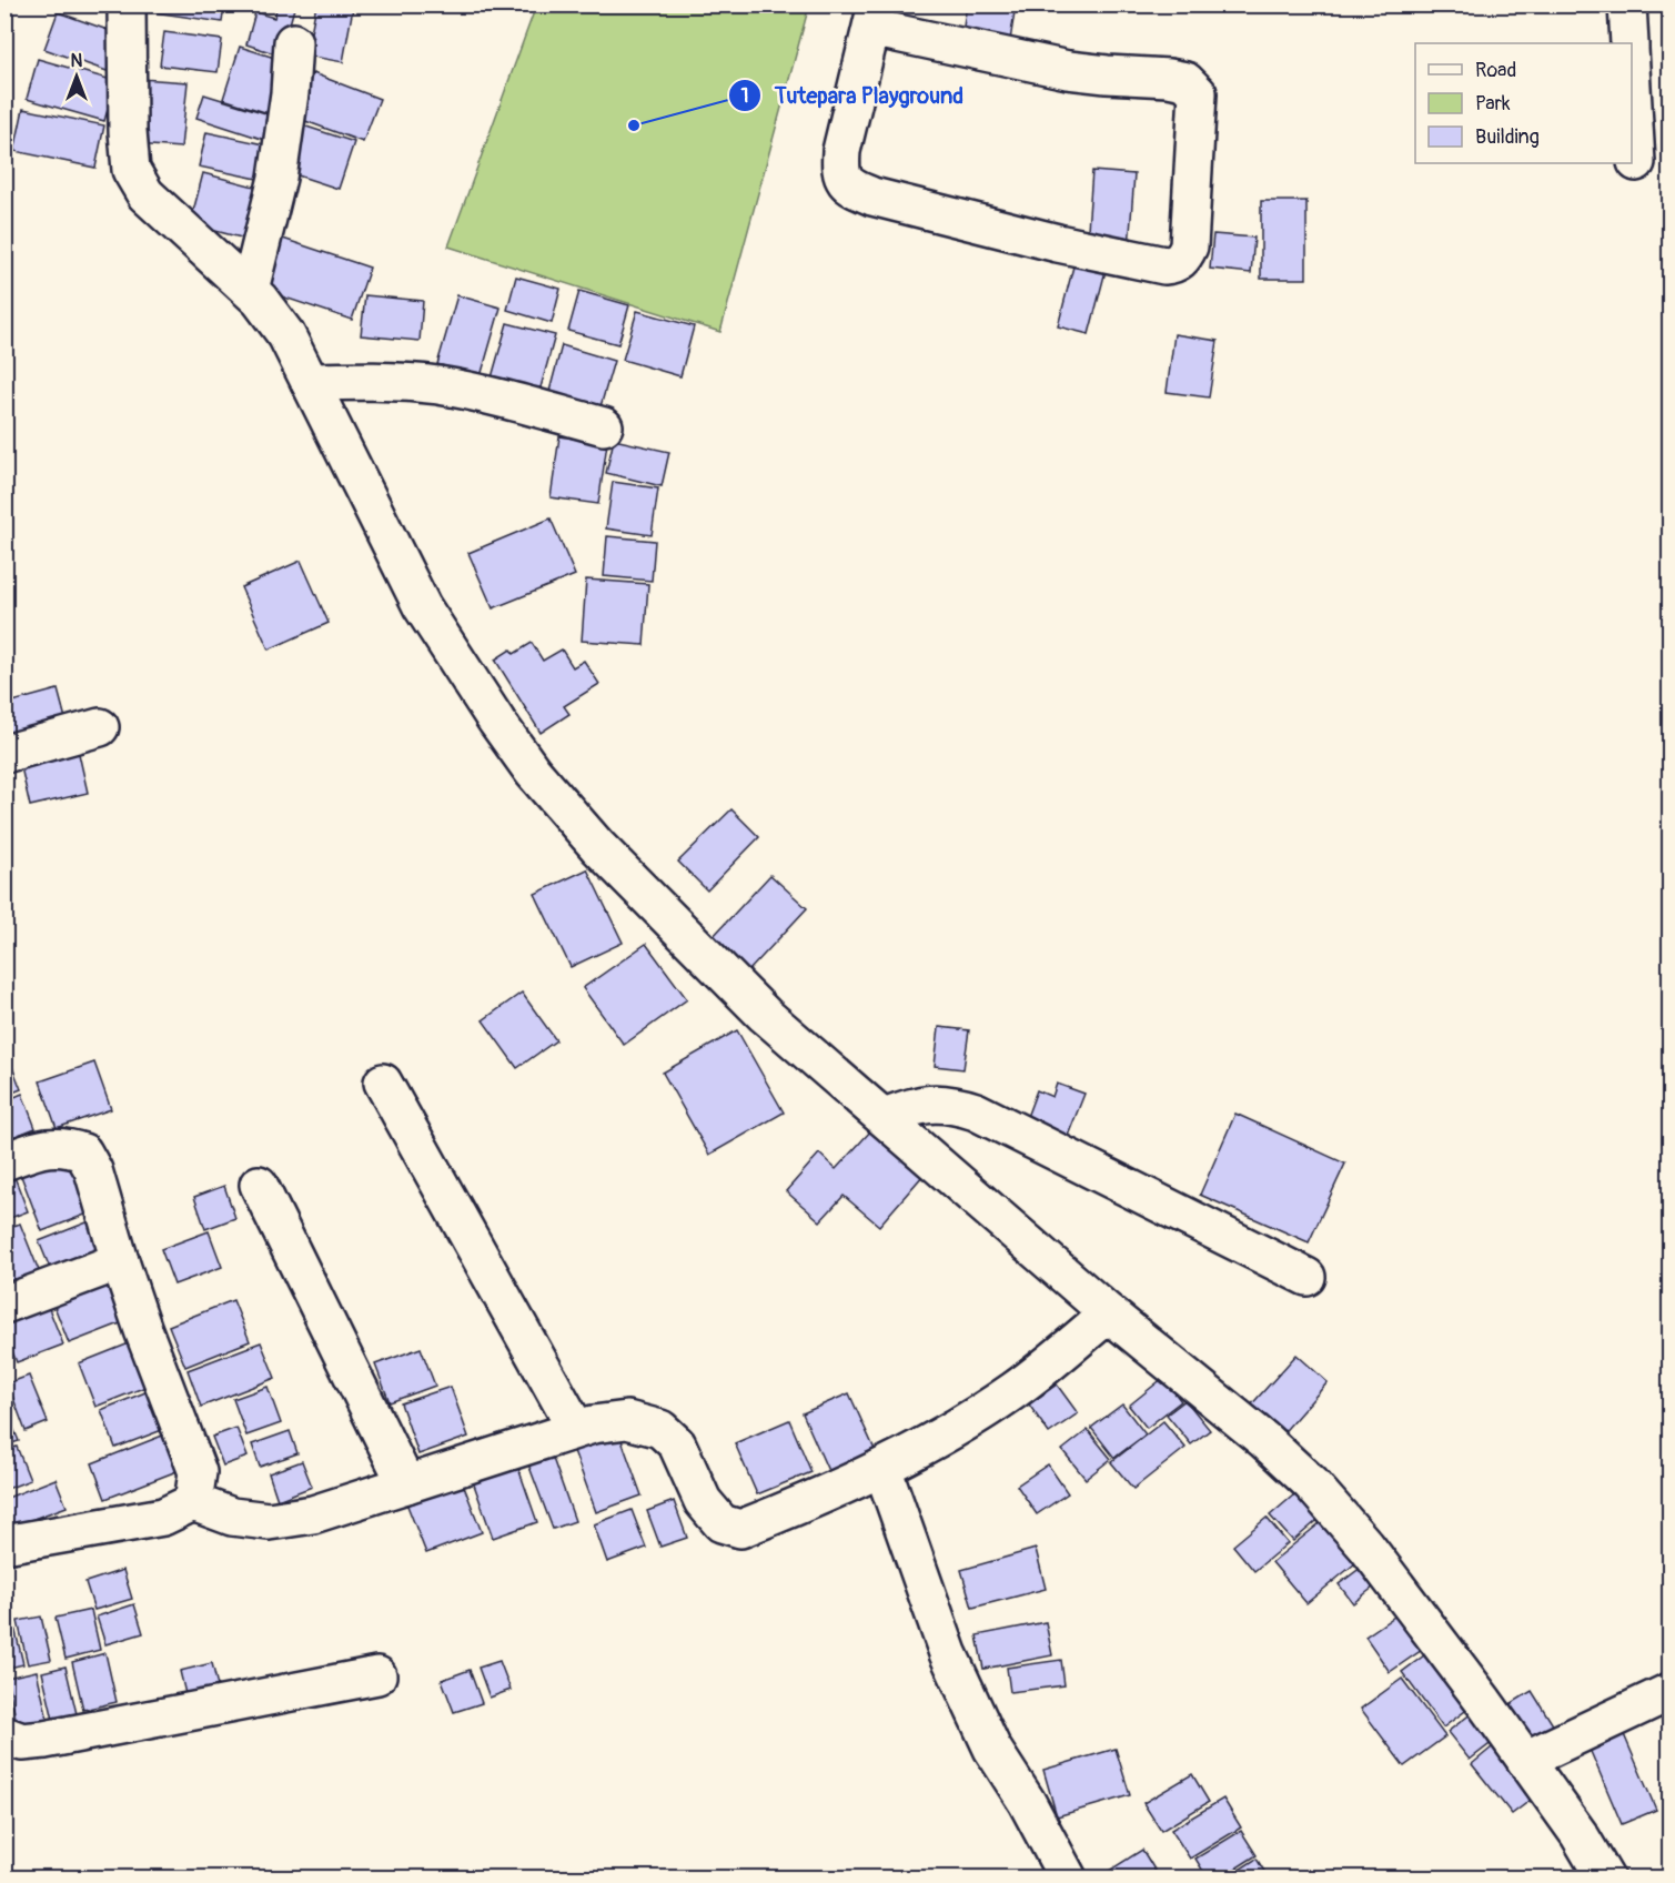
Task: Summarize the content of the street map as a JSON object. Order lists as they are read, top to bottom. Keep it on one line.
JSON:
{"places":["Tutepara Playground"],"legend":["Road","Park","Building"],"north":"top"}
